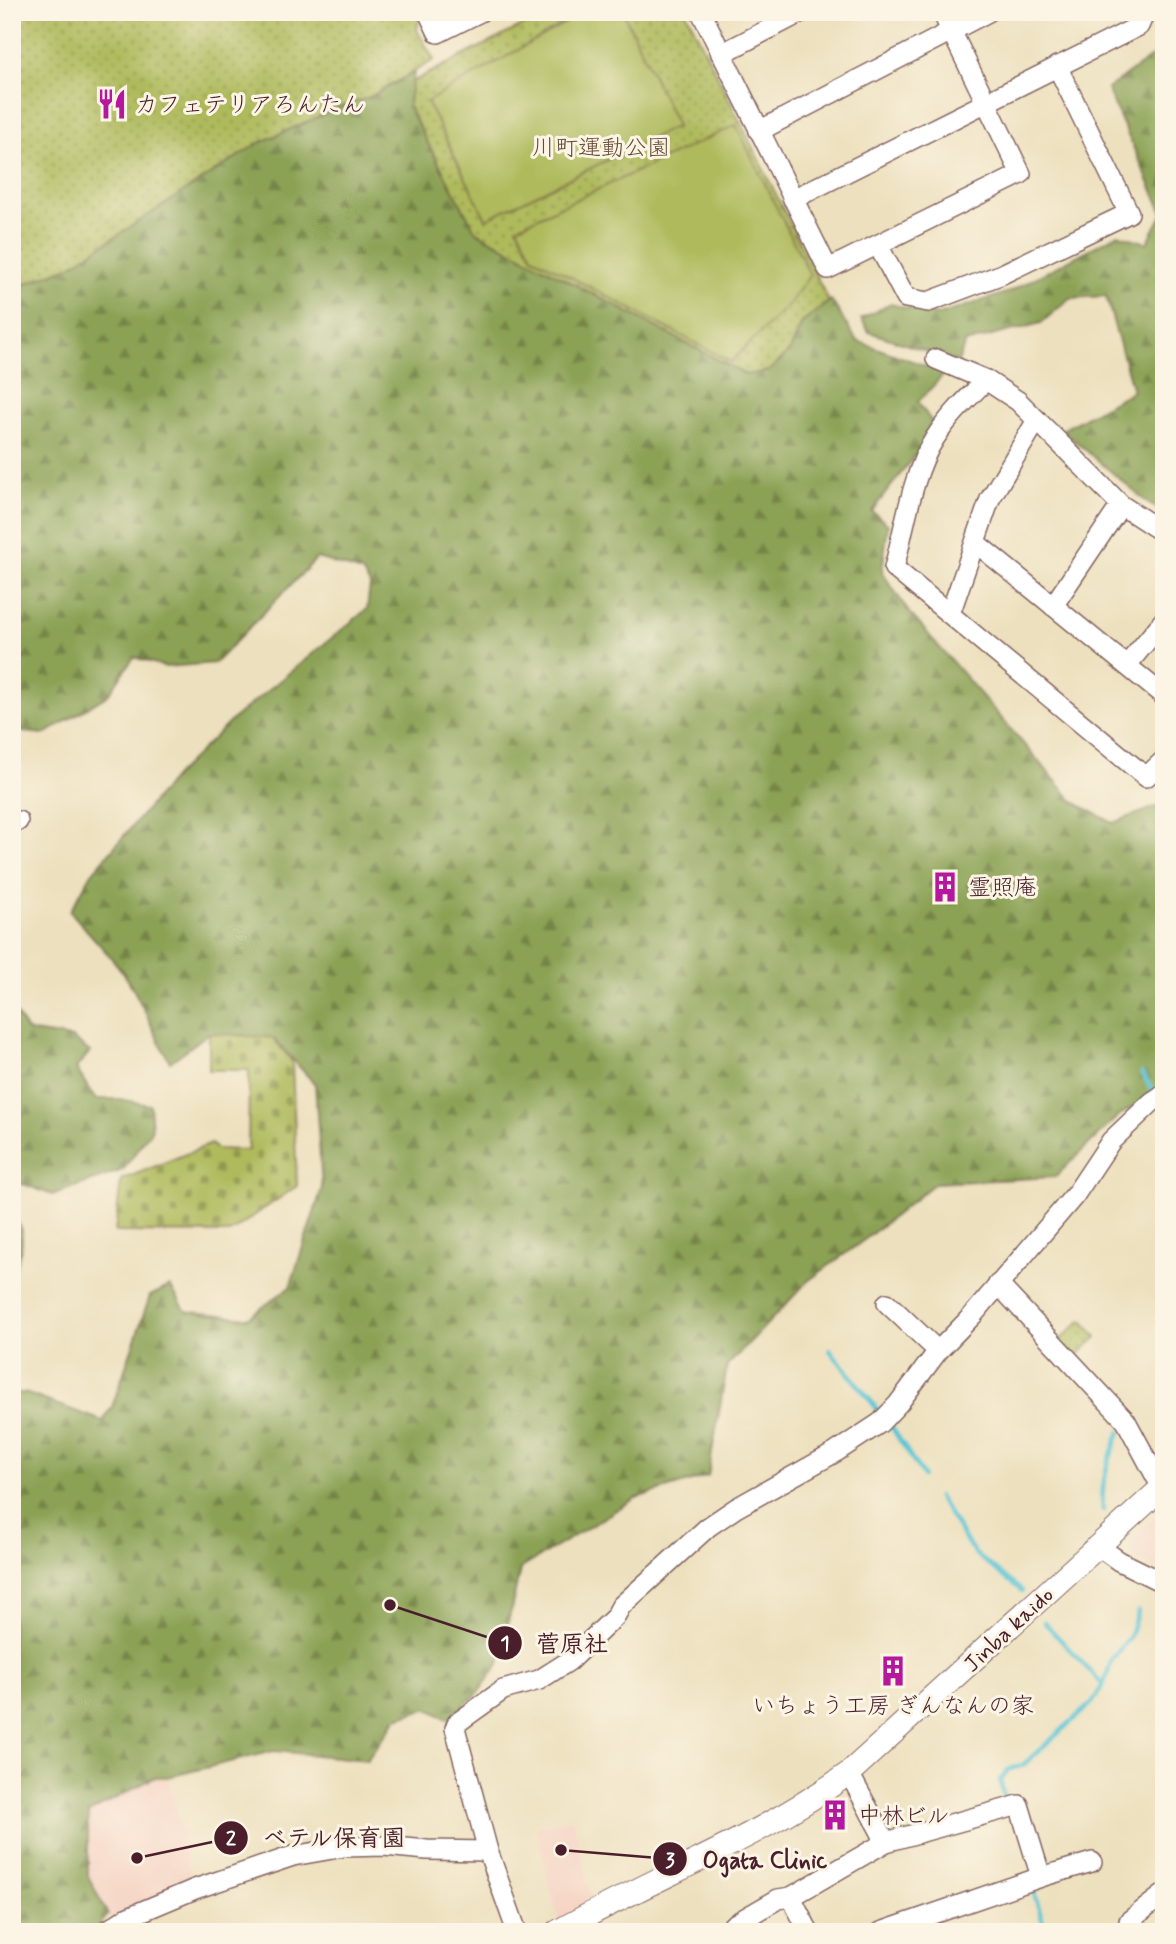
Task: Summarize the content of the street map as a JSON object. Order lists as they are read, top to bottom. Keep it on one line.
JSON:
{"streets":{"main road":["Jinba kaido"]},"parks":["川町運動公園"],"places":{"restaurant":["カフェテリアろんたん"],"building":["霊照庵","いちょう工房 ぎんなんの家","中林ビル"],"other":["菅原社","Ogata Clinic","ベテル保育園"]}}
